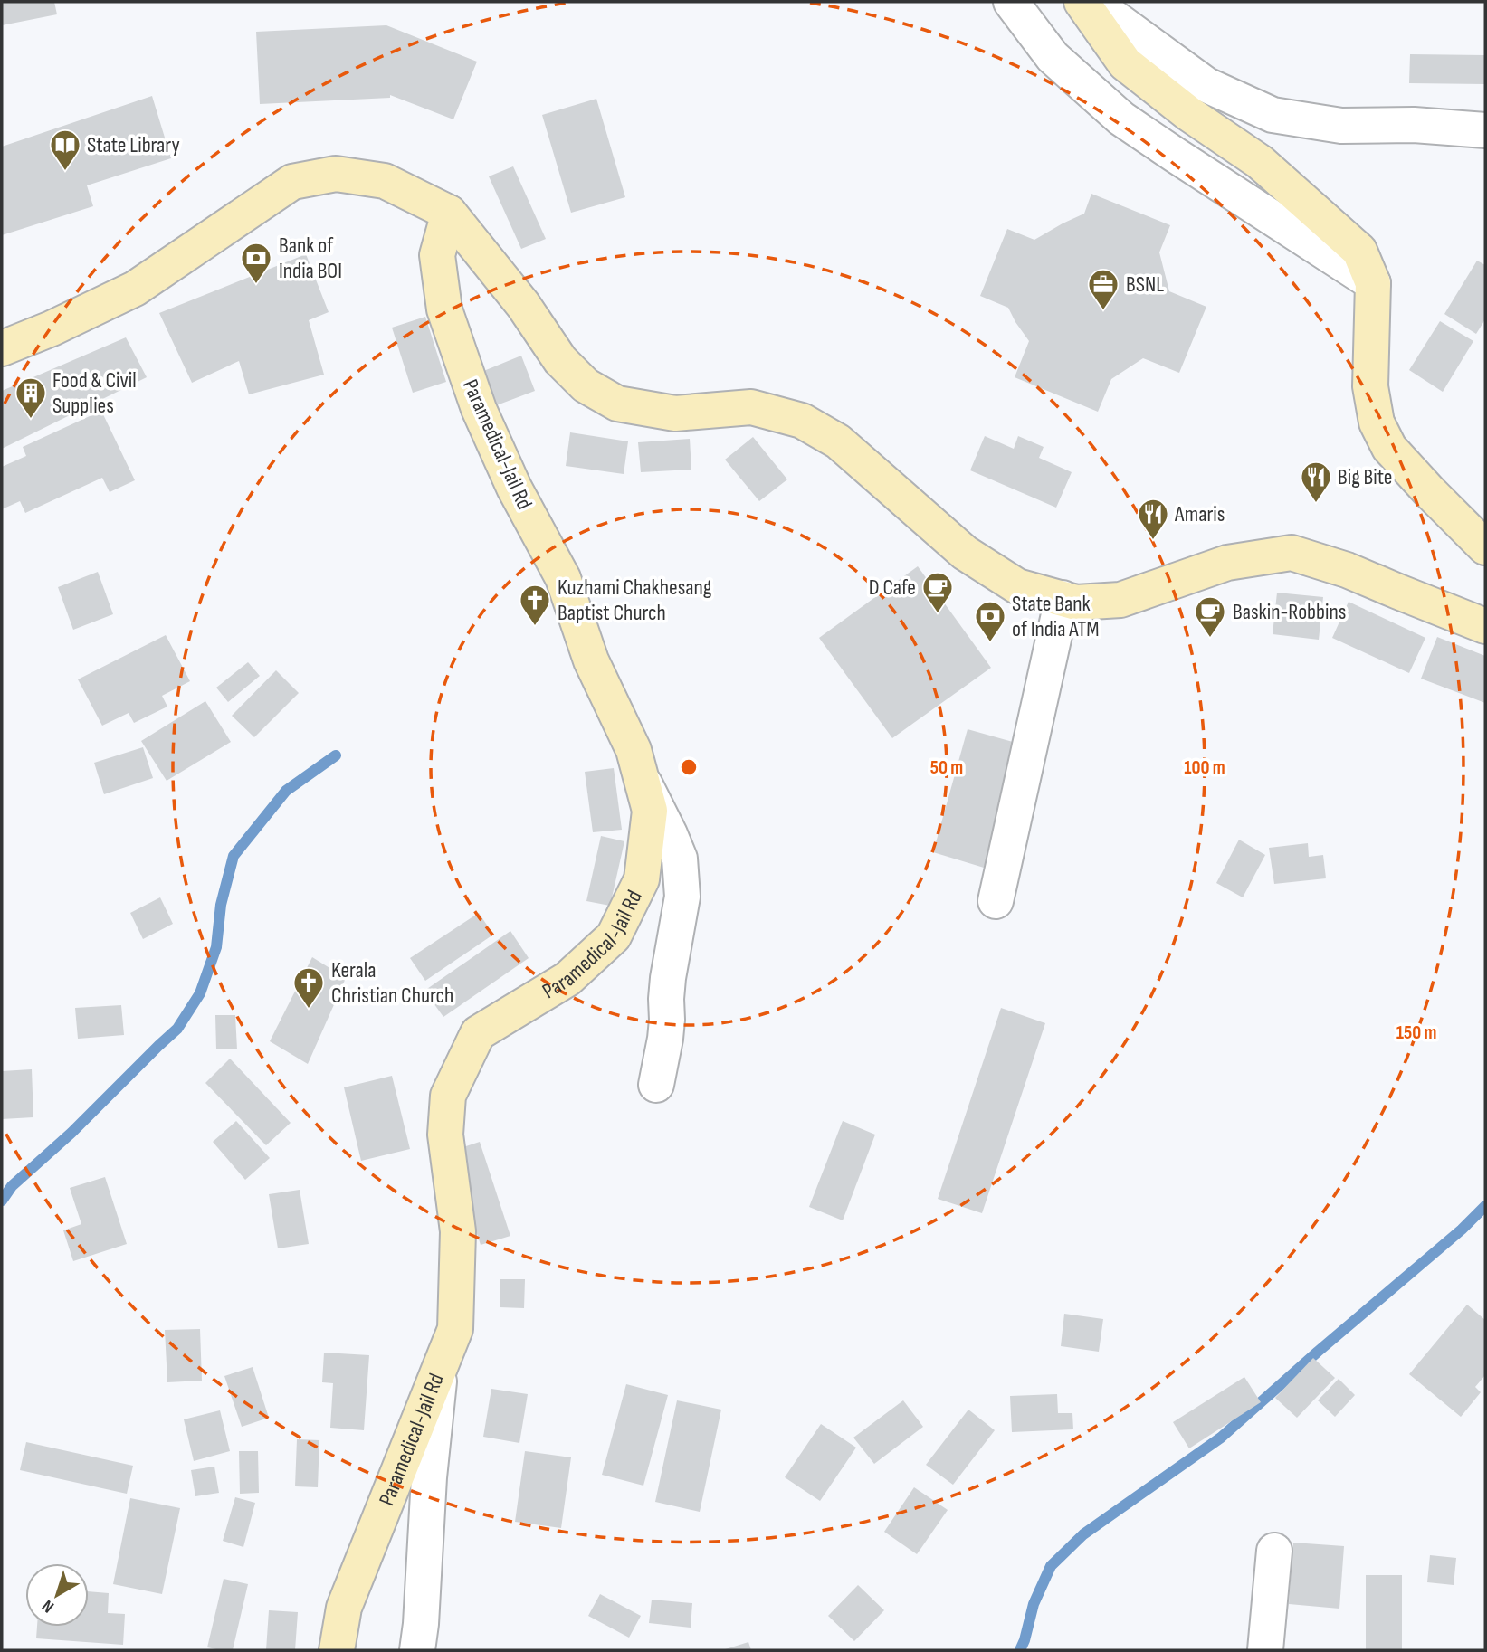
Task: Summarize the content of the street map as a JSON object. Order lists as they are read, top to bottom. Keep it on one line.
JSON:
{"streets":{"main road":["Paramedical-Jail Rd"]},"places":{"library":["State Library"],"bank":["Bank of India BOI","State Bank of India ATM"],"office":["BSNL"],"building":["Food & Civil Supplies"],"restaurant":["Big Bite","Amaris"],"cafe":["D Cafe","Baskin-Robbins"],"church":["Kuzhami Chakhesang Baptist Church","Kerala Christian Church"]},"north":"bottom left","rings":["50 m","100 m","150 m"]}
